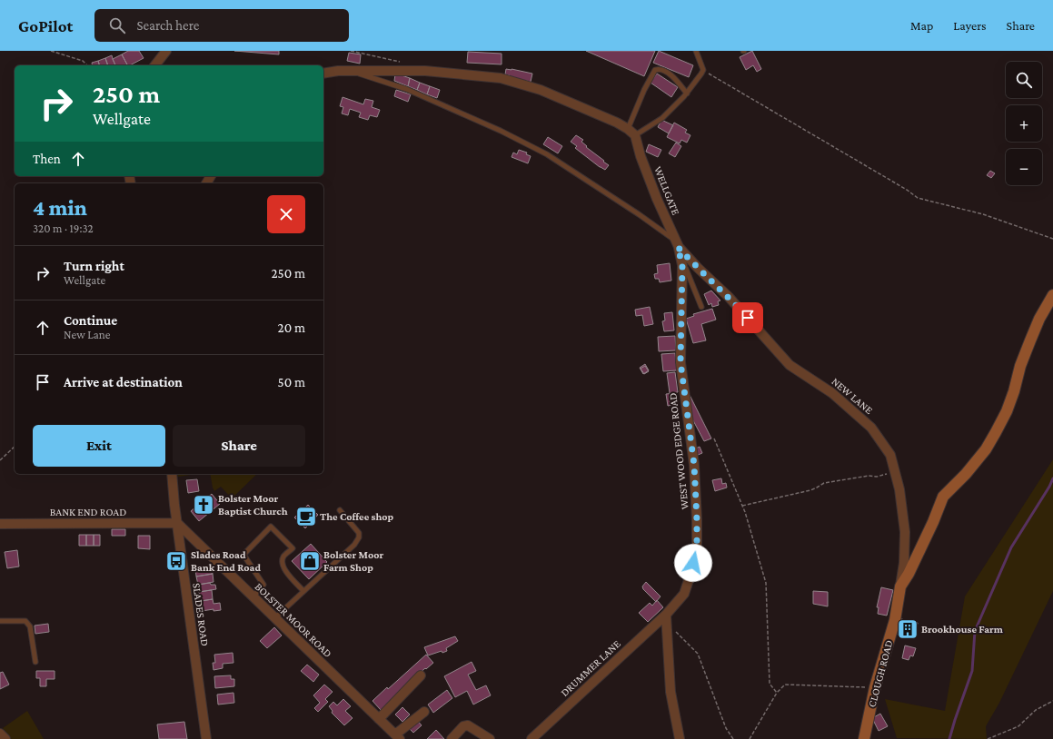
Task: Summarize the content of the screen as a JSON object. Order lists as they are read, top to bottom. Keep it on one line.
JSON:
{"streets":{"street":["WELLGATE","NEW LANE","WEST WOOD EDGE ROAD","BANK END ROAD","SLADES ROAD","BOLSTER MOOR ROAD","DRUMMER LANE","CLOUGH ROAD"]},"crossings":[["WELLGATE","NEW LANE"],["WELLGATE","WEST WOOD EDGE ROAD"],["NEW LANE","CLOUGH ROAD"],["WEST WOOD EDGE ROAD","DRUMMER LANE"],["BANK END ROAD","SLADES ROAD"],["BANK END ROAD","BOLSTER MOOR ROAD"],["SLADES ROAD","BOLSTER MOOR ROAD"]],"places":{"church":["Bolster Moor Baptist Church"],"cafe":["The Coffee shop"],"bus stop":["Slades Road Bank End Road"],"shop":["Bolster Moor Farm Shop"],"building":["Brookhouse Farm"]},"page":{"header":"GoPilot","search":"Search here","nav":["Map","Layers","Share"],"map_buttons":["+","−"],"turn":["250 m","Wellgate"],"then":"Then","heading":["4 min","320 m · 19:32"],"list":[{"name":"Turn right","note":"Wellgate","value":"250 m"},{"name":"Continue","note":"New Lane","value":"20 m"},{"name":"Arrive at destination","value":"50 m"}],"buttons":["Exit","Share"]}}
